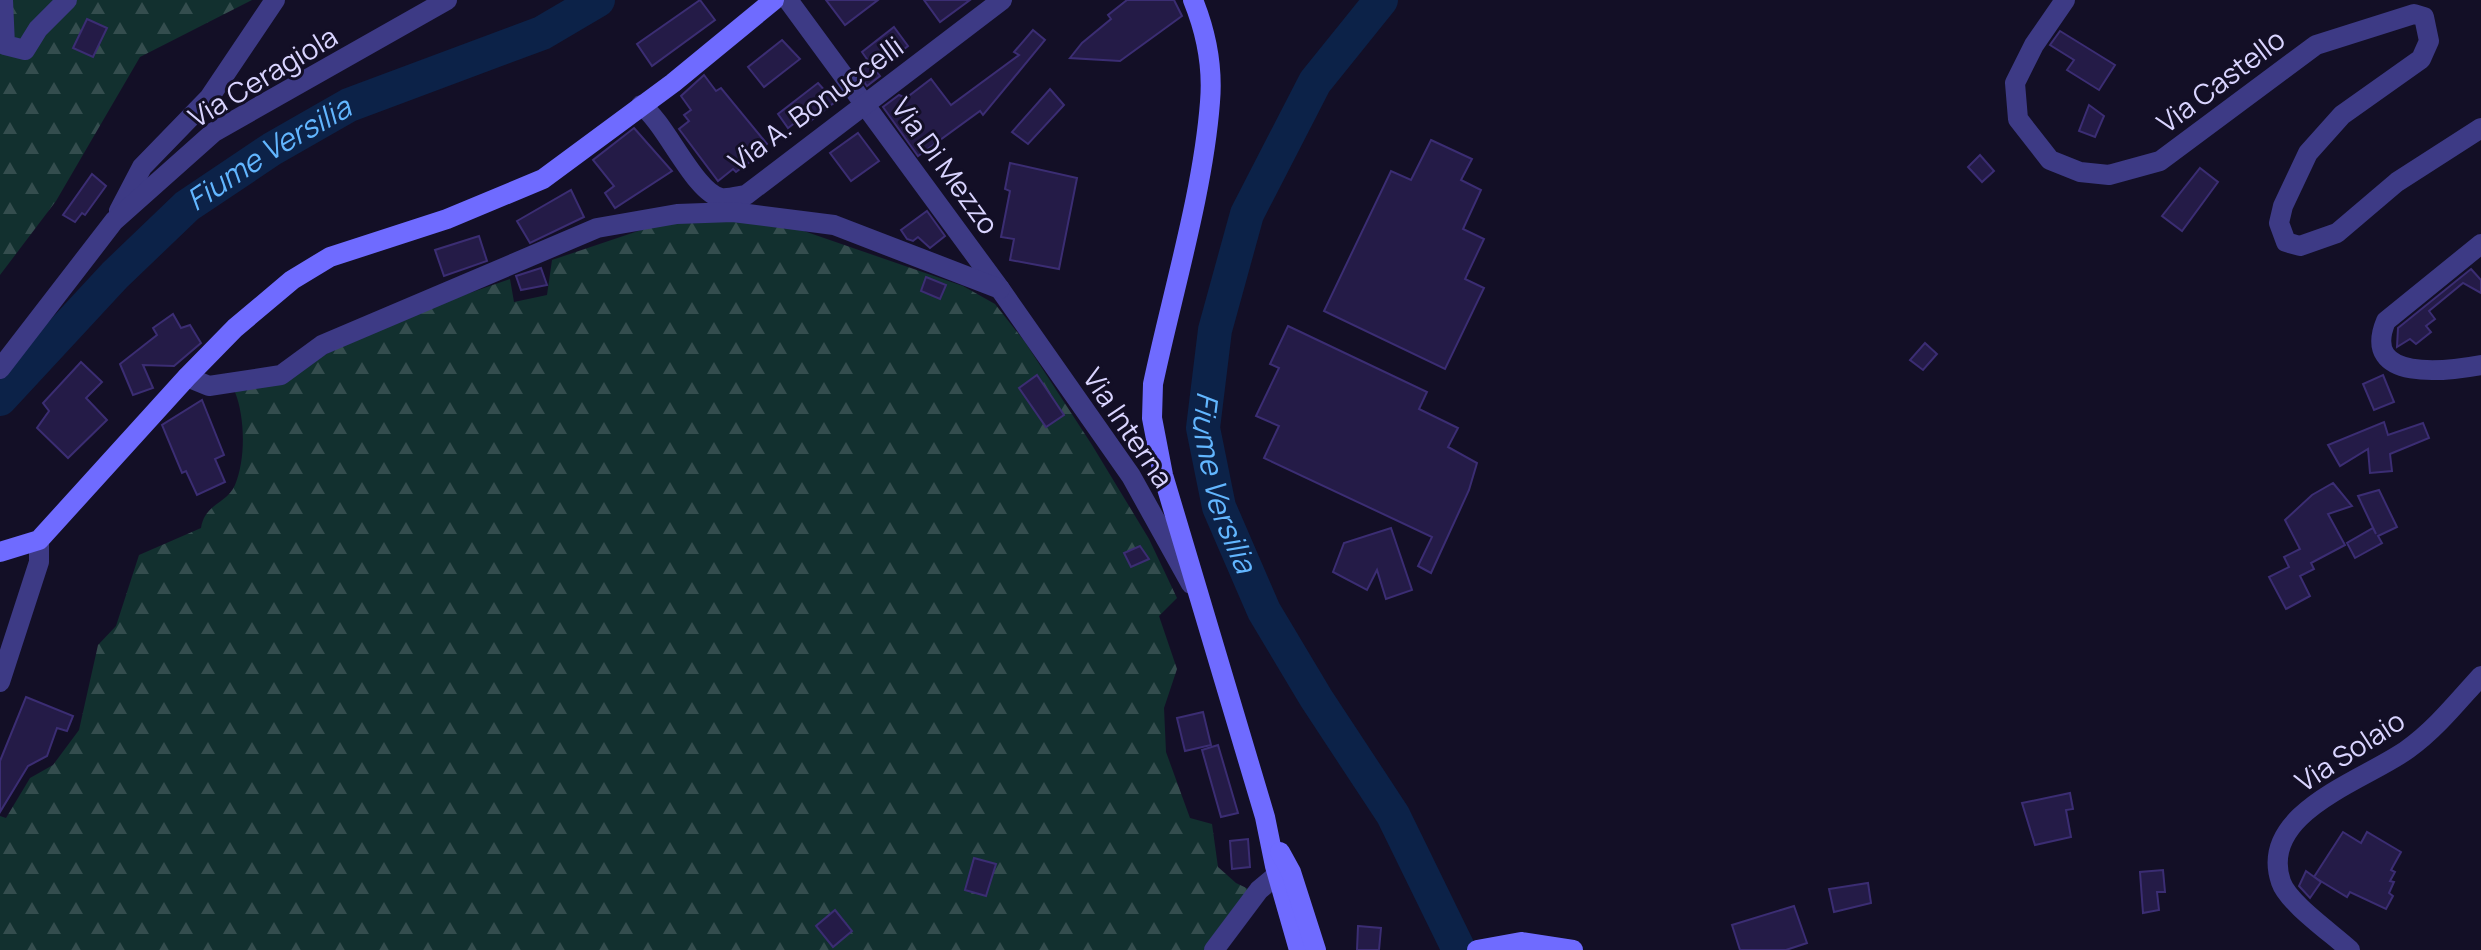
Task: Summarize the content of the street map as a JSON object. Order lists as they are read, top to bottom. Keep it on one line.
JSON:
{"streets":{"street":["Via Ceragiola","Via Castello","Via A. Bonuccelli","Via Di Mezzo","Via Interna","Via Solaio"]},"crossings":[["Via A. Bonuccelli","Via Di Mezzo"],["Via Di Mezzo","Via Interna"]],"water":["Fiume Versilia"]}
